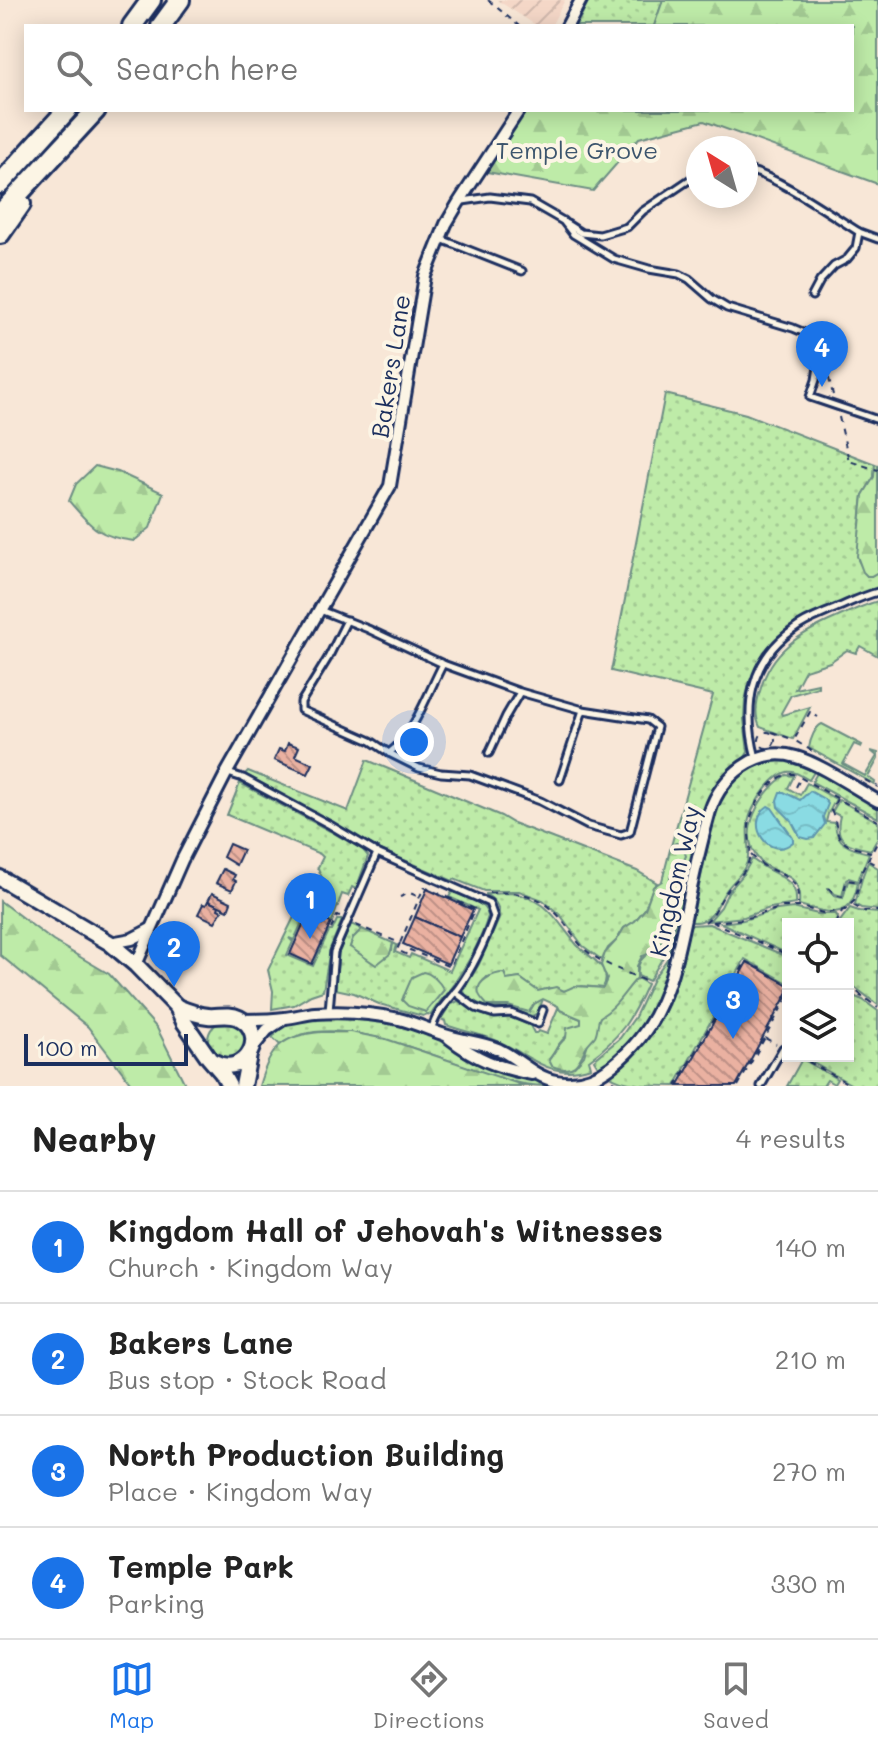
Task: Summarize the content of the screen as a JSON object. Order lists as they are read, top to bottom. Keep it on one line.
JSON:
{"streets":{"street":["Bakers Lane","Kingdom Way"]},"parks":["Temple Grove"],"scale_bar":"100 m","north":"top left","page":{"search":"Search here","pins":["4","1","2","3"],"scale":"100 m","heading":["Nearby","4 results"],"list":[{"mark":"1","name":"Kingdom Hall of Jehovah's Witnesses","note":"Church · Kingdom Way","value":"140 m"},{"mark":"2","name":"Bakers Lane","note":"Bus stop · Stock Road","value":"210 m"},{"mark":"3","name":"North Production Building","note":"Place · Kingdom Way","value":"270 m"},{"mark":"4","name":"Temple Park","note":"Parking","value":"330 m"}],"nav":["Map","Directions","Saved"]}}
